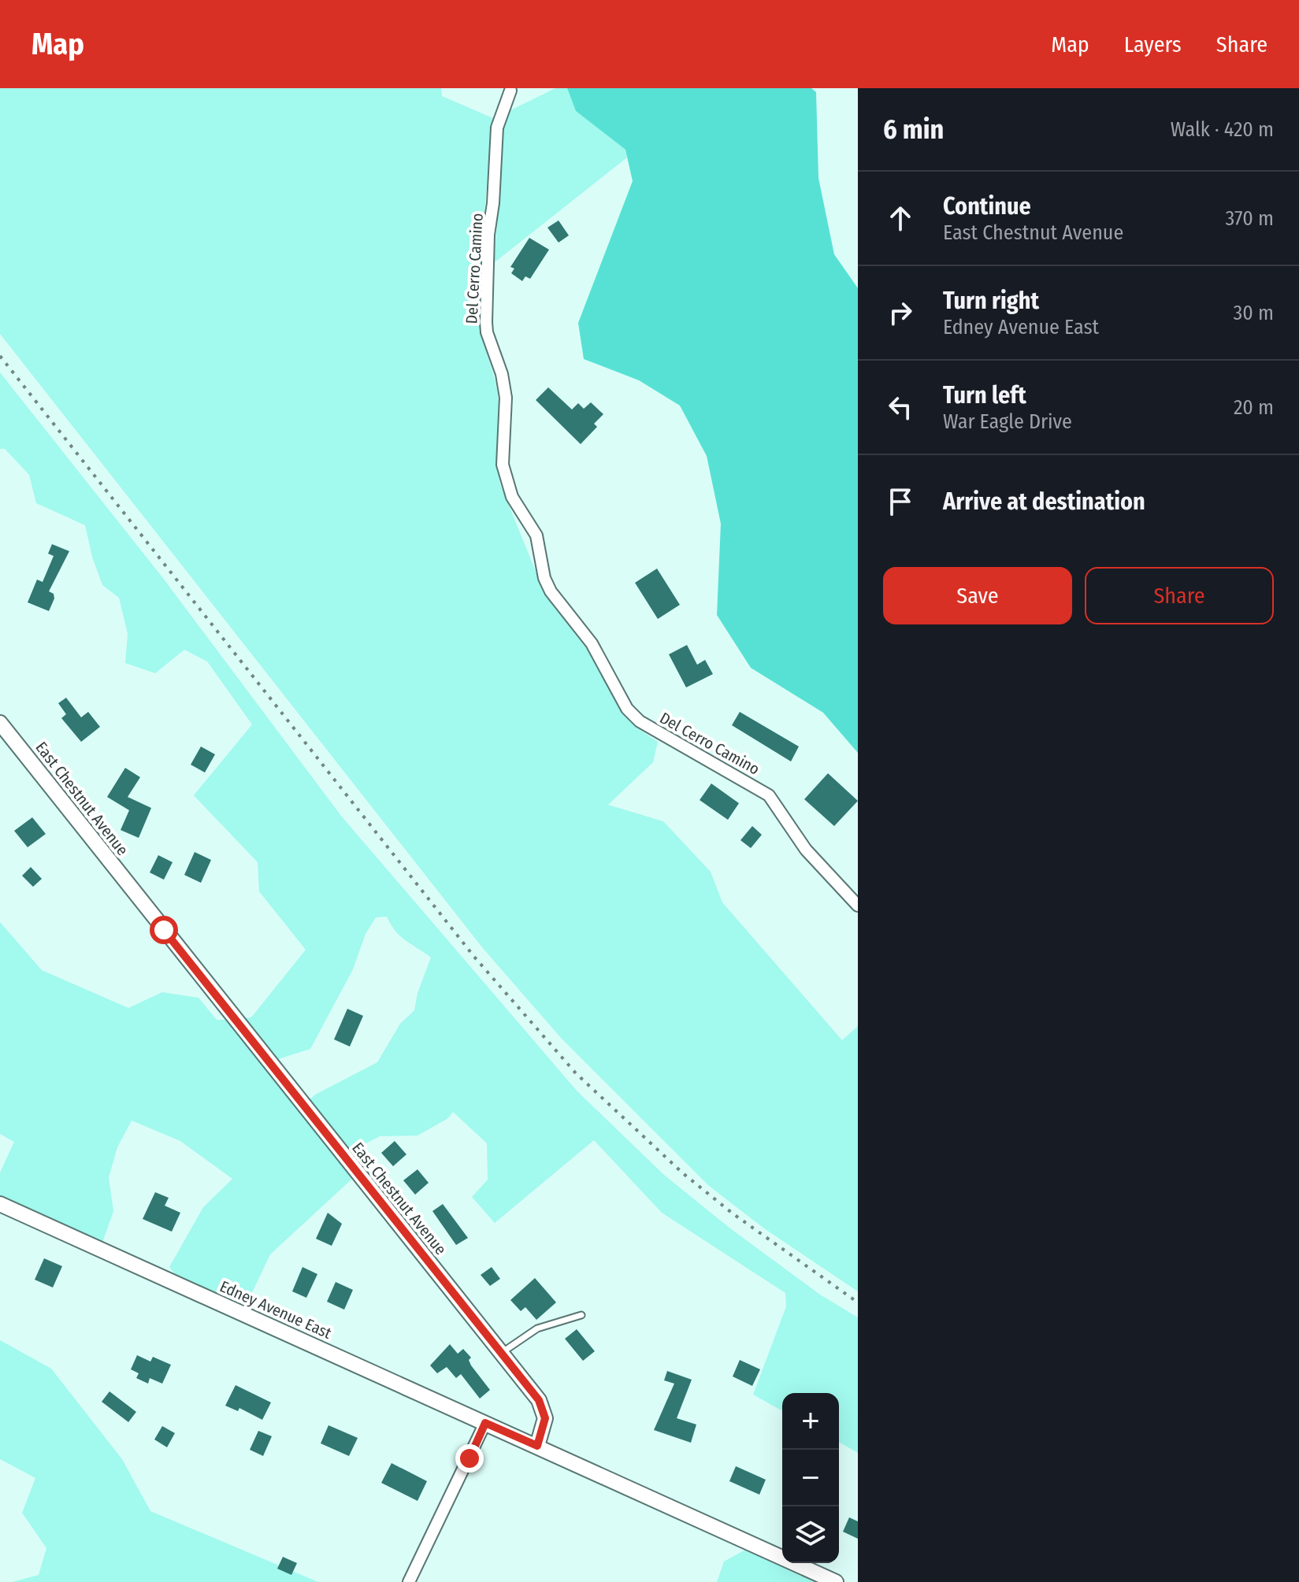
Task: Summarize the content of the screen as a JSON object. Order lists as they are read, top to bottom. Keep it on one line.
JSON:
{"streets":{"street":["Del Cerro Camino","East Chestnut Avenue","Edney Avenue East"]},"crossings":[["East Chestnut Avenue","Edney Avenue East"]],"page":{"header":"Map","nav":["Map","Layers","Share"],"heading":["6 min","Walk · 420 m"],"list":[["Continue","East Chestnut Avenue","370 m"],["Turn right","Edney Avenue East","30 m"],["Turn left","War Eagle Drive","20 m"],"Arrive at destination"],"buttons":["Save","Share"],"map_buttons":["+","−"]}}
